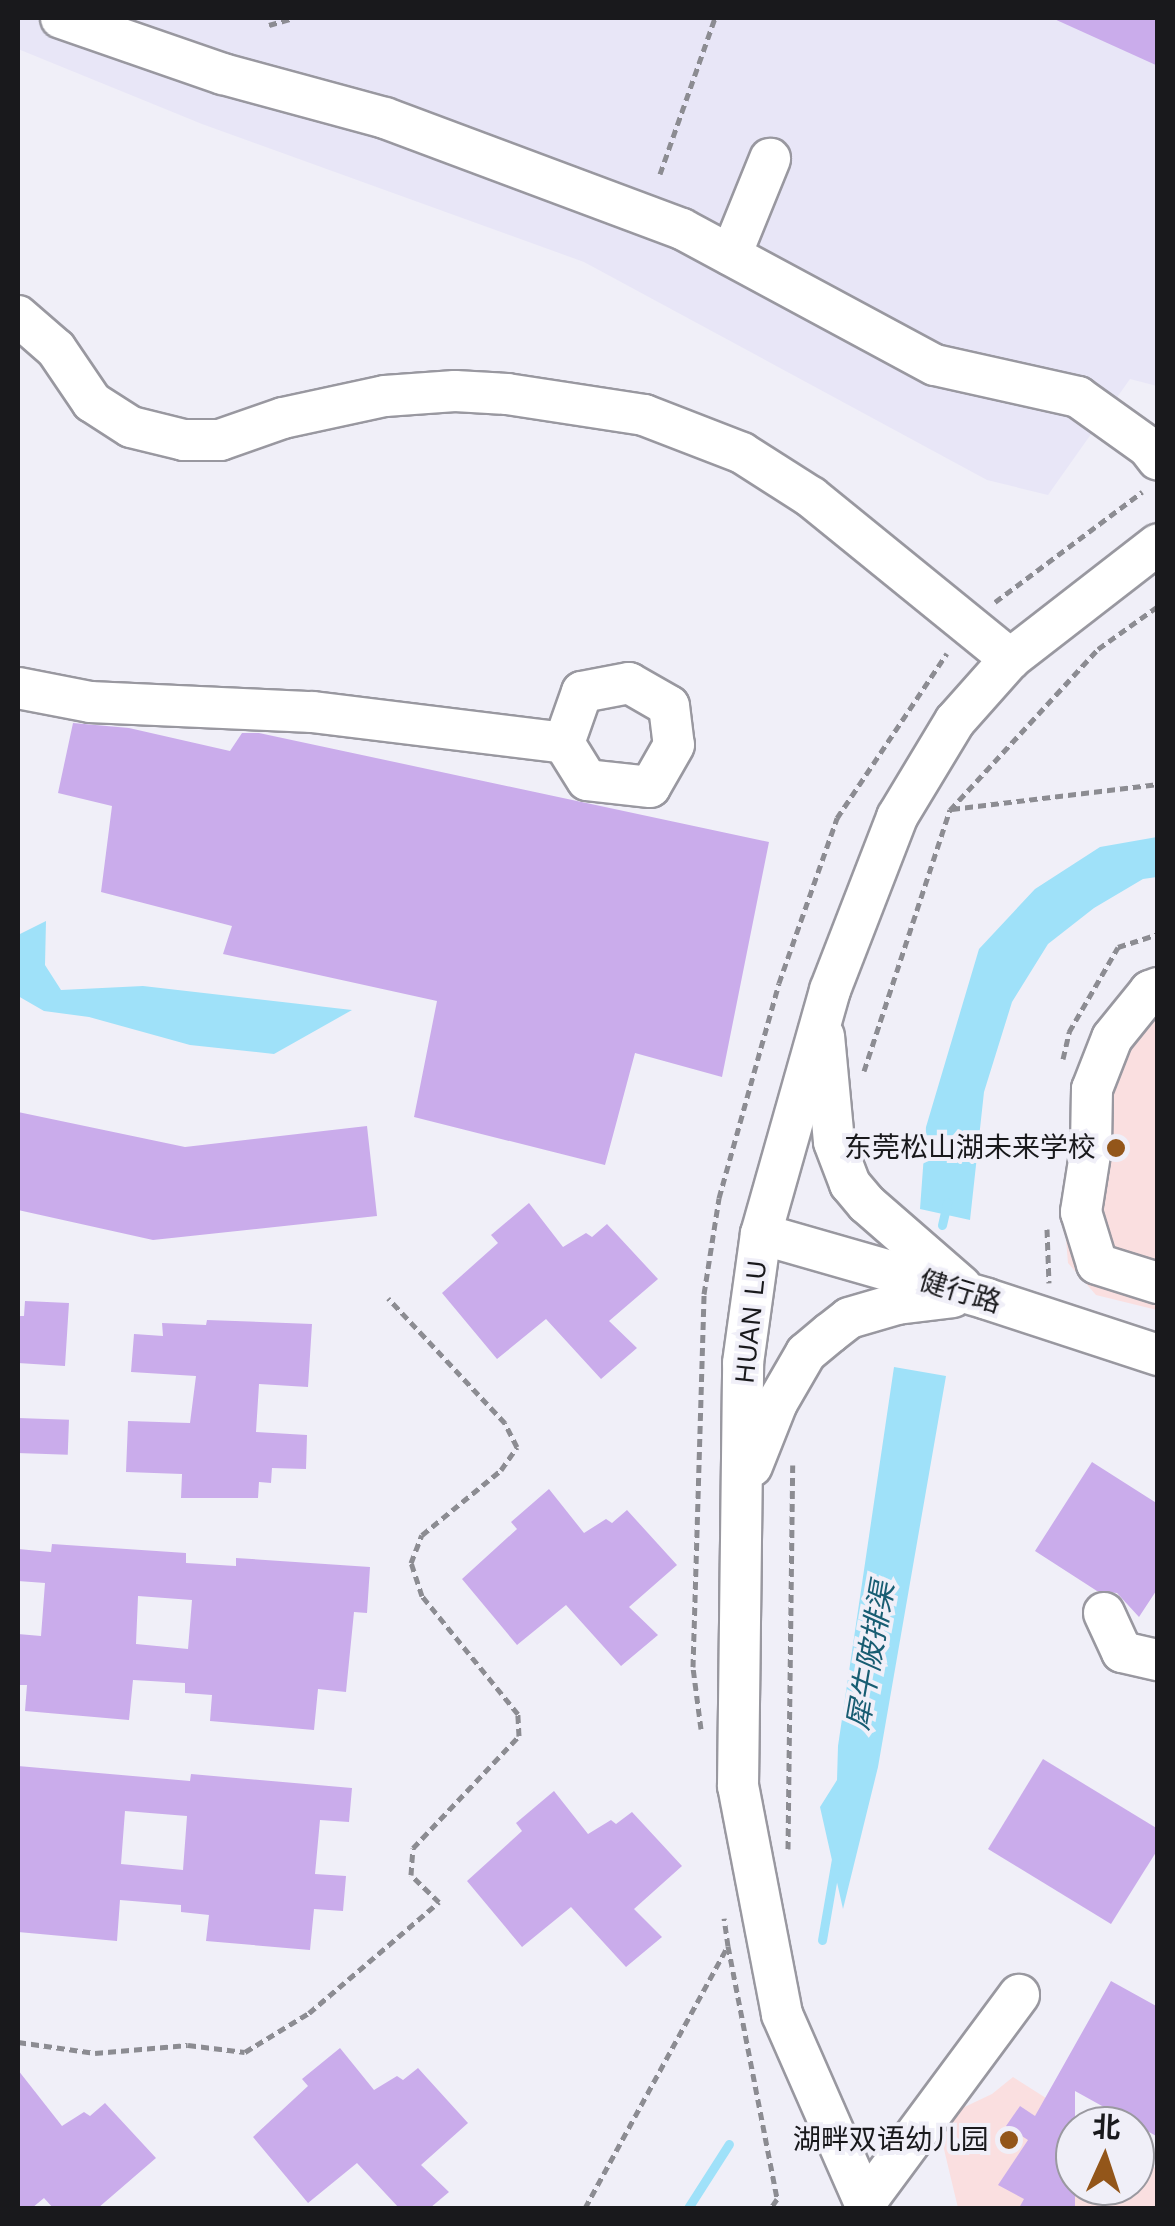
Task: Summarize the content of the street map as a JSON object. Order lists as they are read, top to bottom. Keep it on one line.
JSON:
{"streets":{"street":["健行路","HUAN LU"]},"crossings":[["健行路","HUAN LU"]],"water":["犀牛陂排渠"],"places":["东莞松山湖未来学校","湖畔双语幼儿园"],"north":"top"}
